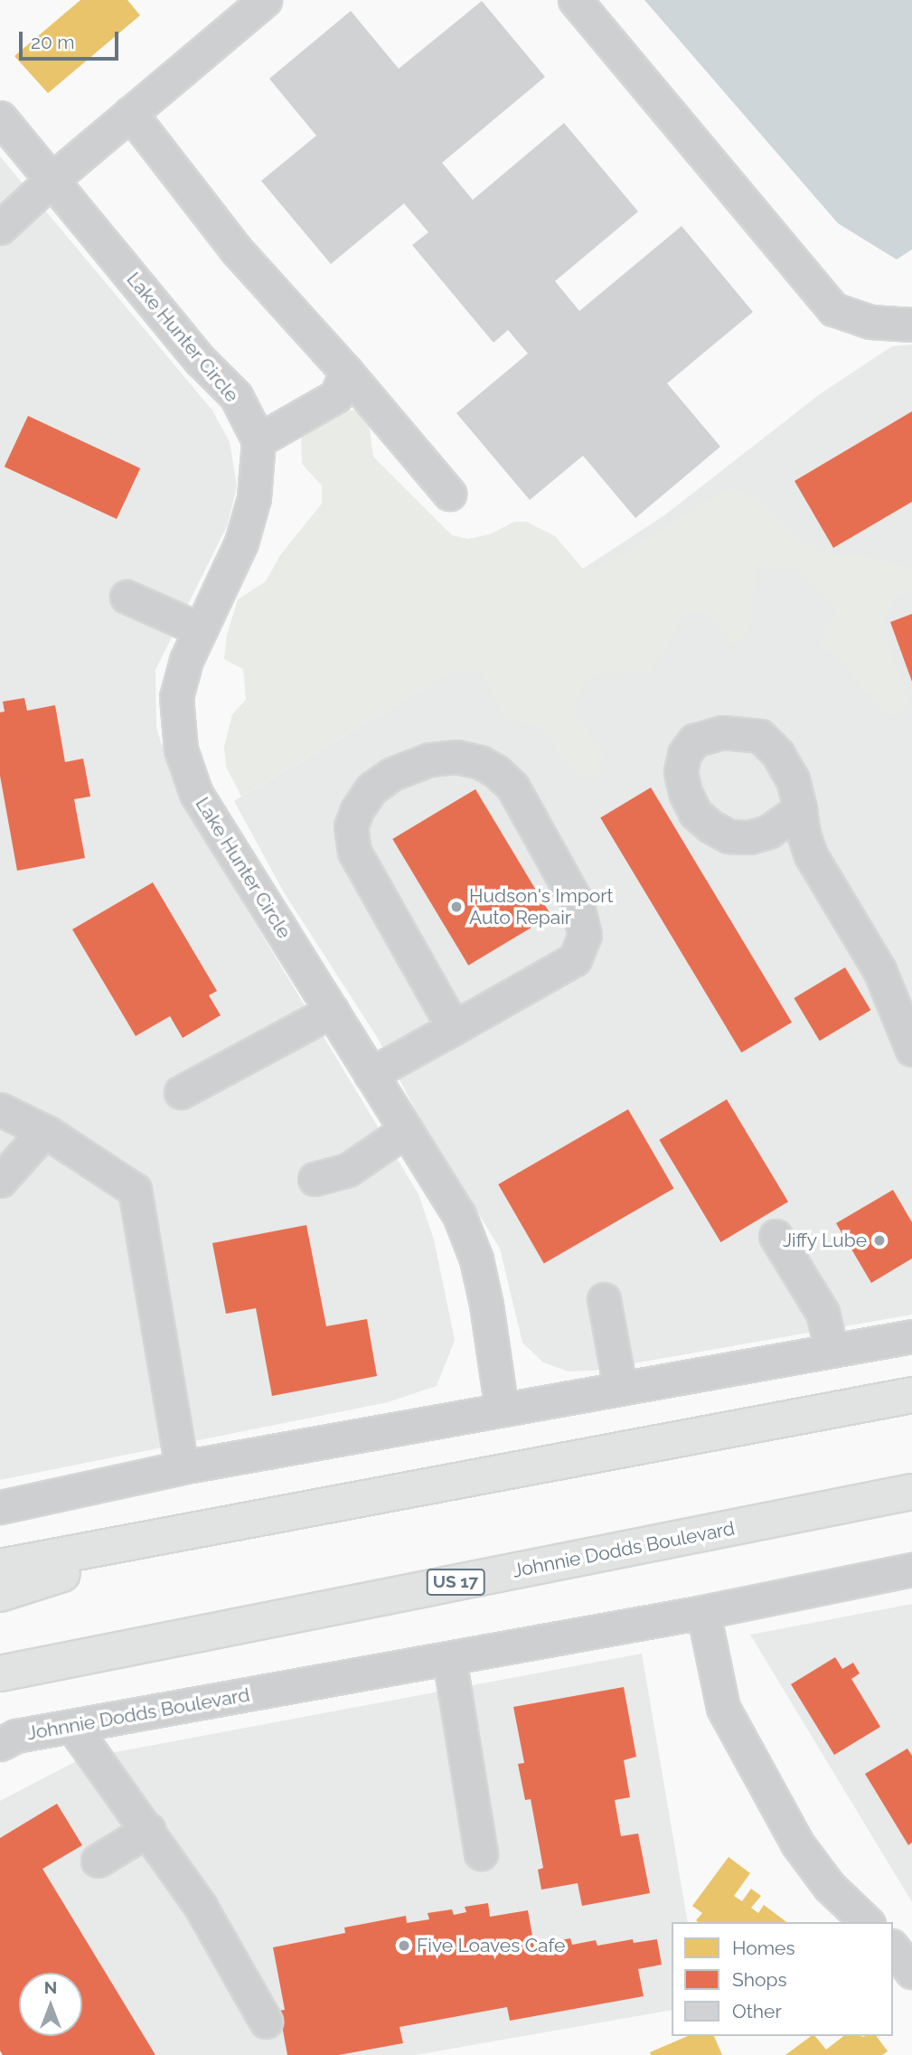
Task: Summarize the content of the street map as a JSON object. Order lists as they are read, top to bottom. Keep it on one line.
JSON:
{"streets":{"highway":["Johnnie Dodds Boulevard","US 17"],"street":["Lake Hunter Circle"]},"places":["Hudson's Import Auto Repair","Jiffy Lube","Five Loaves Cafe"],"legend":["Homes","Shops","Other"],"scale_bar":"20 m","north":"top"}
